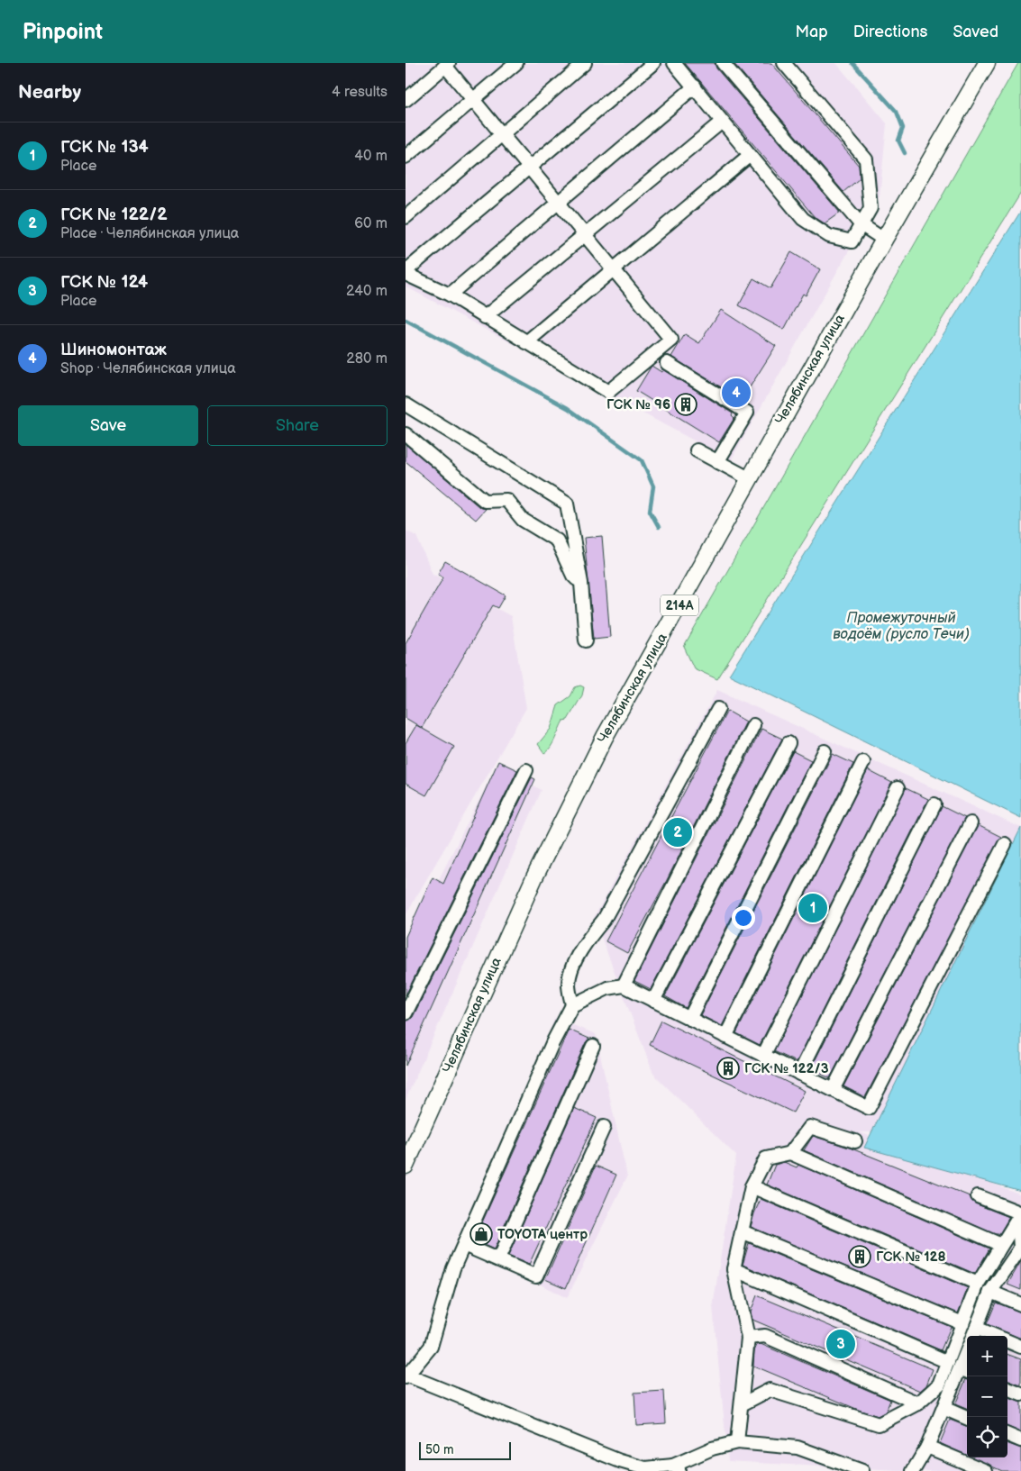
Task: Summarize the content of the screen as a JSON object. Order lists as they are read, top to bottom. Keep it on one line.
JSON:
{"streets":{"main road":["Челябинская улица","214А"]},"water":["Промежуточный водоём (русло Течи)"],"places":{"building":["ГСК № 96","ГСК № 122/3","ГСК № 128"],"shop":["TOYOTA центр"]},"scale_bar":"50 m","page":{"header":"Pinpoint","nav":["Map","Directions","Saved"],"heading":["Nearby","4 results"],"list":[{"mark":"1","name":"ГСК № 134","note":"Place","value":"40 m"},{"mark":"2","name":"ГСК № 122/2","note":"Place · Челябинская улица","value":"60 m"},{"mark":"3","name":"ГСК № 124","note":"Place","value":"240 m"},{"mark":"4","name":"Шиномонтаж","note":"Shop · Челябинская улица","value":"280 m"}],"pins":["4","2","1","3"],"buttons":["Save","Share"],"map_buttons":["+","−"],"scale":"50 m"}}
